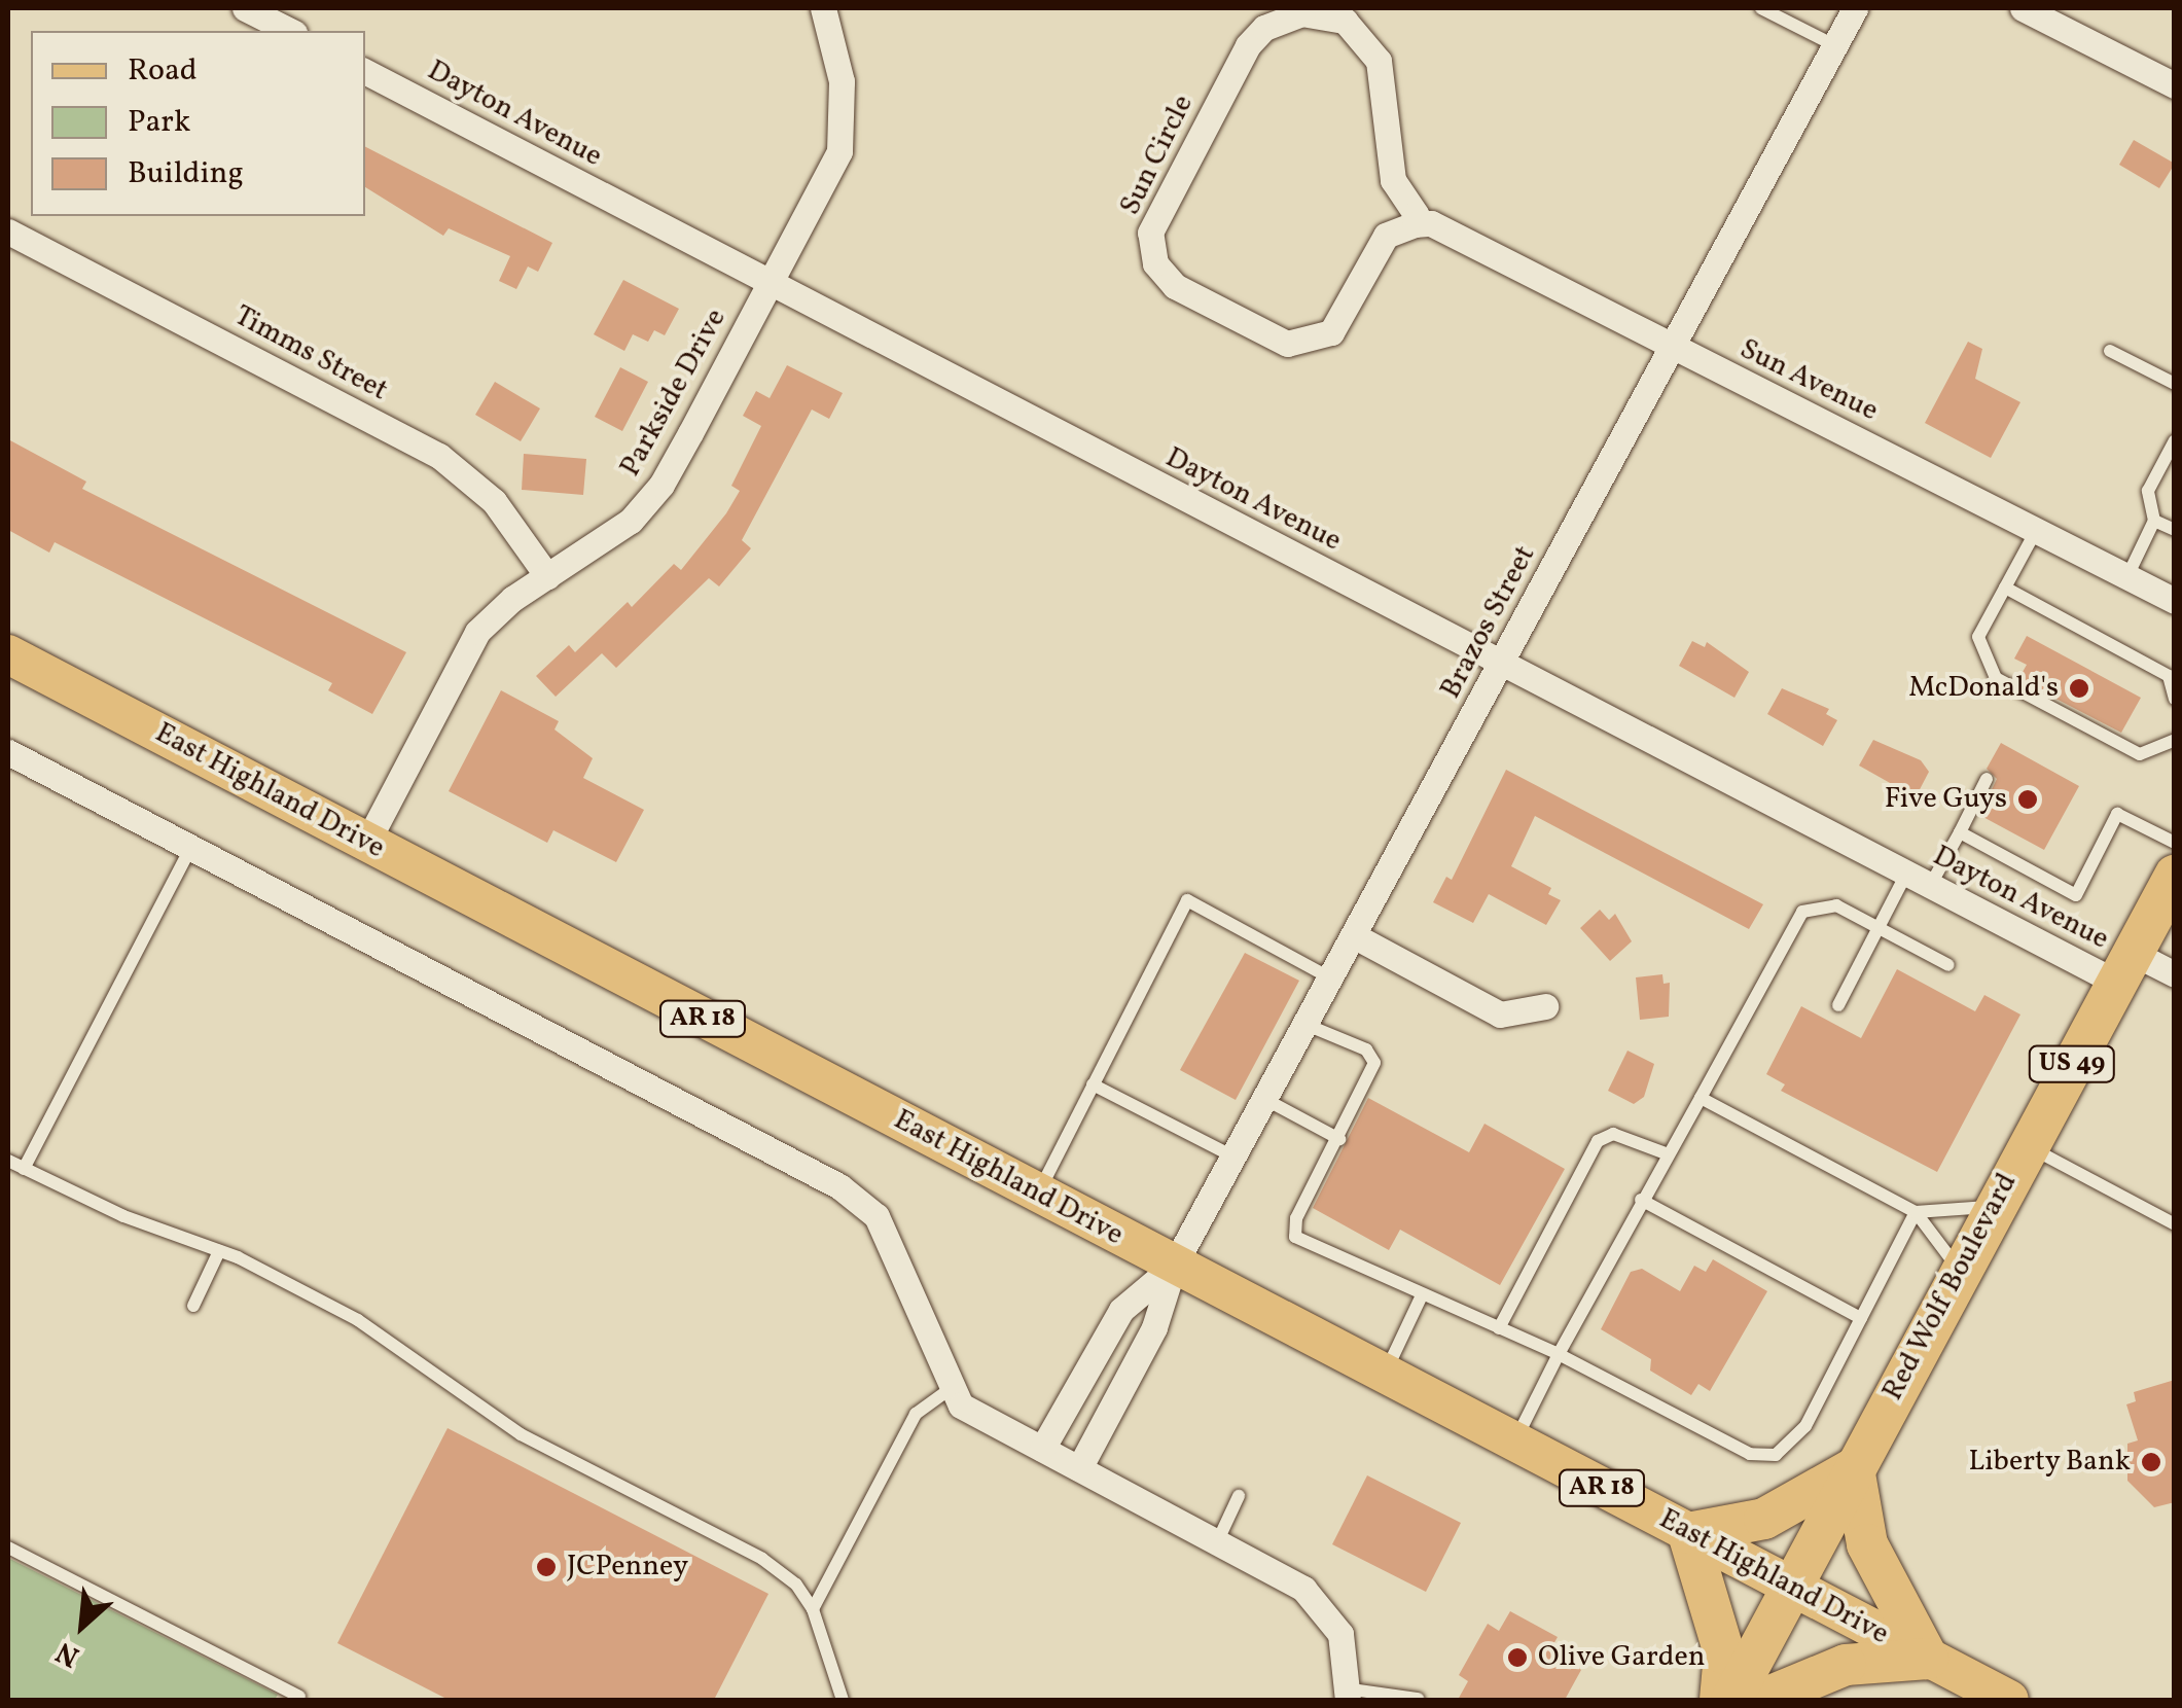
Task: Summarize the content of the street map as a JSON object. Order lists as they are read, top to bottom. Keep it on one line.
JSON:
{"streets":{"highway":["US 49","Red Wolf Boulevard"],"main road":["East Highland Drive","AR 18"],"street":["Dayton Avenue","Sun Circle","Timms Street","Sun Avenue","Parkside Drive","Brazos Street"]},"crossings":[["Dayton Avenue","Parkside Drive"],["Dayton Avenue","Brazos Street"],["Dayton Avenue","Red Wolf Boulevard"],["Sun Circle","Sun Avenue"],["Timms Street","Parkside Drive"],["Sun Avenue","Brazos Street"],["Parkside Drive","East Highland Drive"],["Brazos Street","East Highland Drive"],["East Highland Drive","Red Wolf Boulevard"]],"places":["McDonald's","Five Guys","Liberty Bank","JCPenney","Olive Garden"],"legend":["Road","Park","Building"],"north":"bottom left"}
